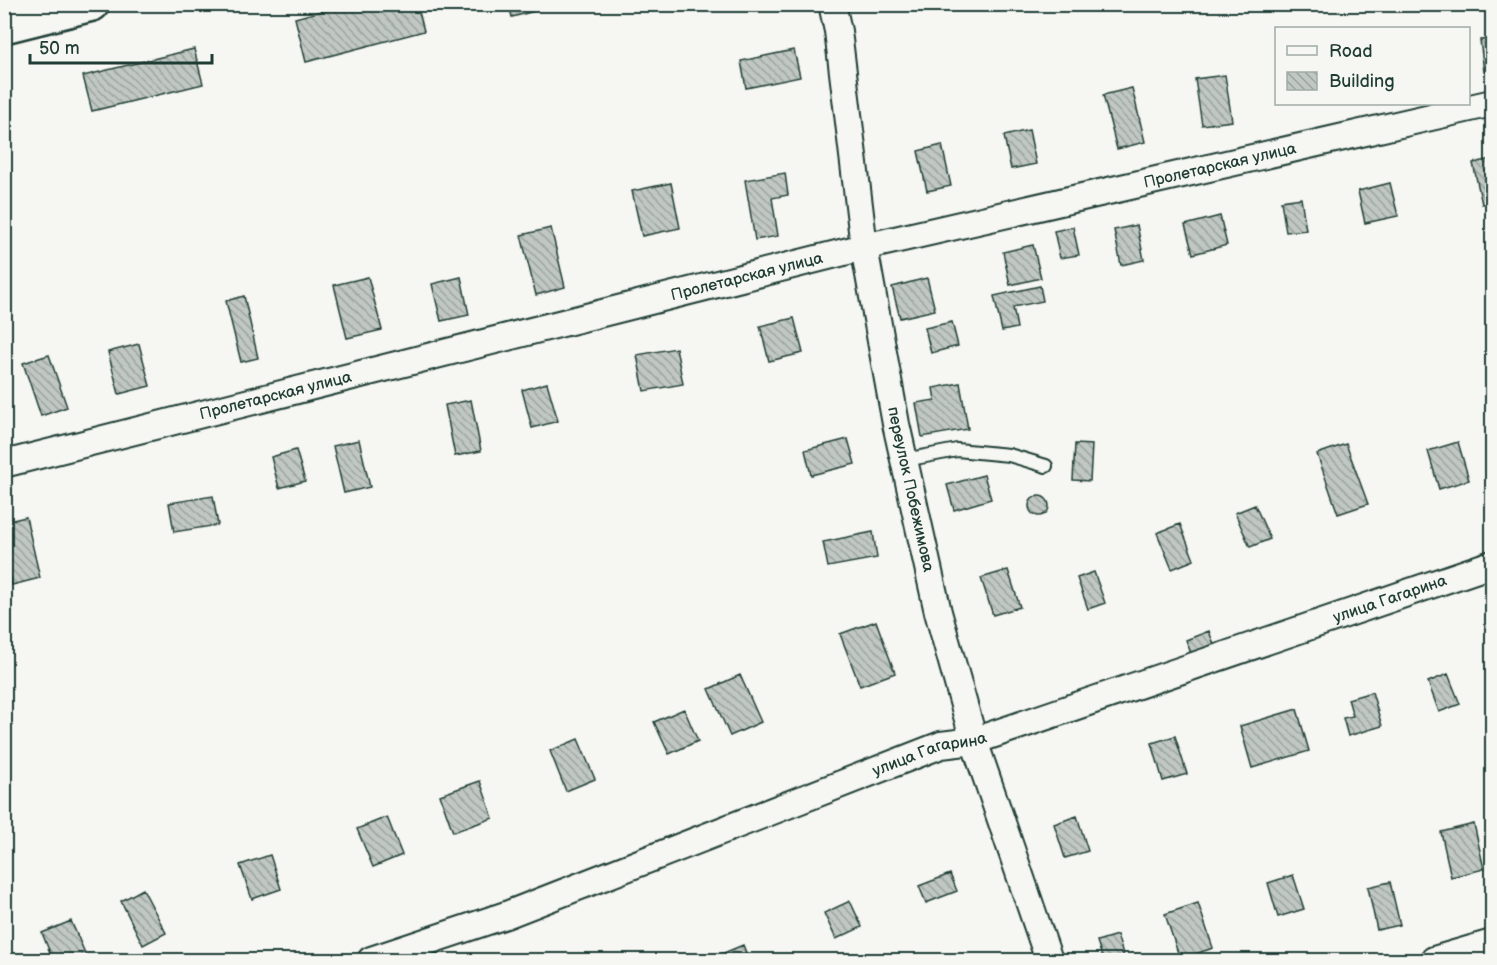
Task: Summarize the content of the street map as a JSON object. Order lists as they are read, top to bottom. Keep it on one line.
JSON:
{"streets":{"street":["Пролетарская улица","переулок Побежимова","улица Гагарина"]},"crossings":[["Пролетарская улица","переулок Побежимова"],["переулок Побежимова","улица Гагарина"]],"legend":["Road","Building"],"scale_bar":"50 m"}
